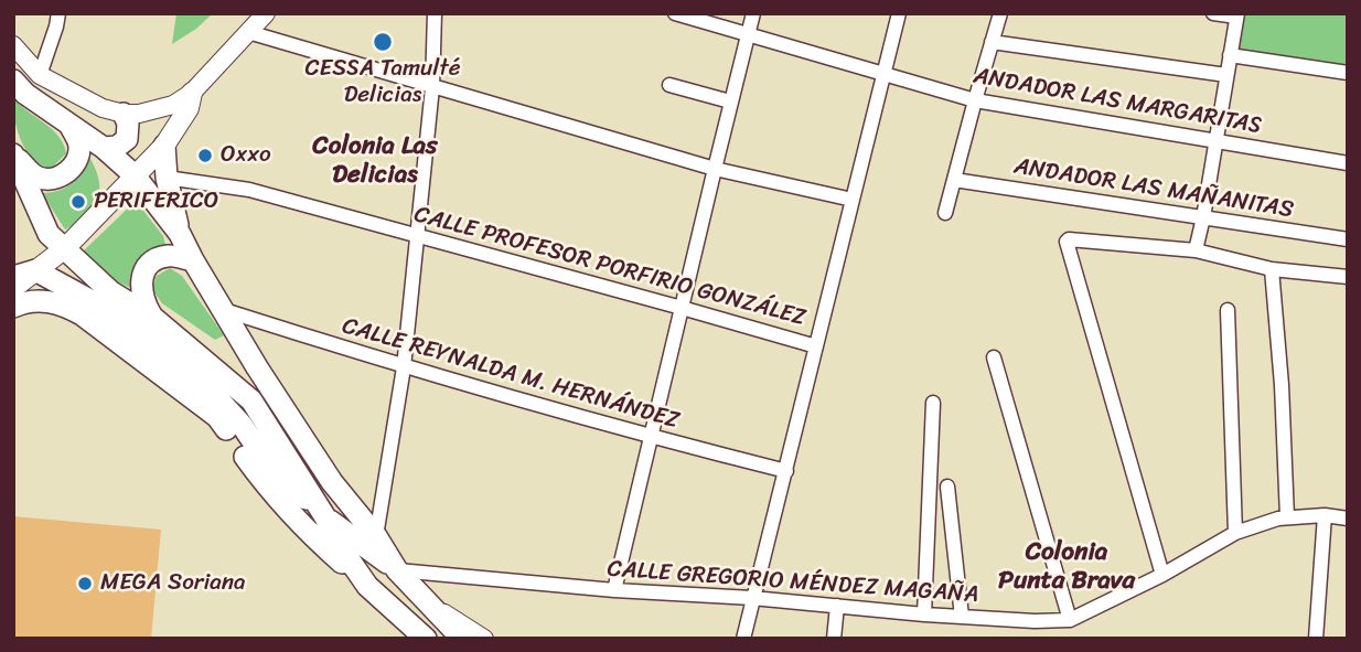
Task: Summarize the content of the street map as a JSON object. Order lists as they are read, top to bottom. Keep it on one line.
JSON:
{"streets":{"street":["ANDADOR LAS MARGARITAS","ANDADOR LAS MAÑANITAS","CALLE PROFESOR PORFIRIO GONZÁLEZ","CALLE REYNALDA M. HERNÁNDEZ","CALLE GREGORIO MÉNDEZ MAGAÑA"]},"districts":["Colonia Las Delicias","Colonia Punta Brava"],"places":["CESSA Tamulté Delicias","Oxxo","PERIFERICO","MEGA Soriana"]}
